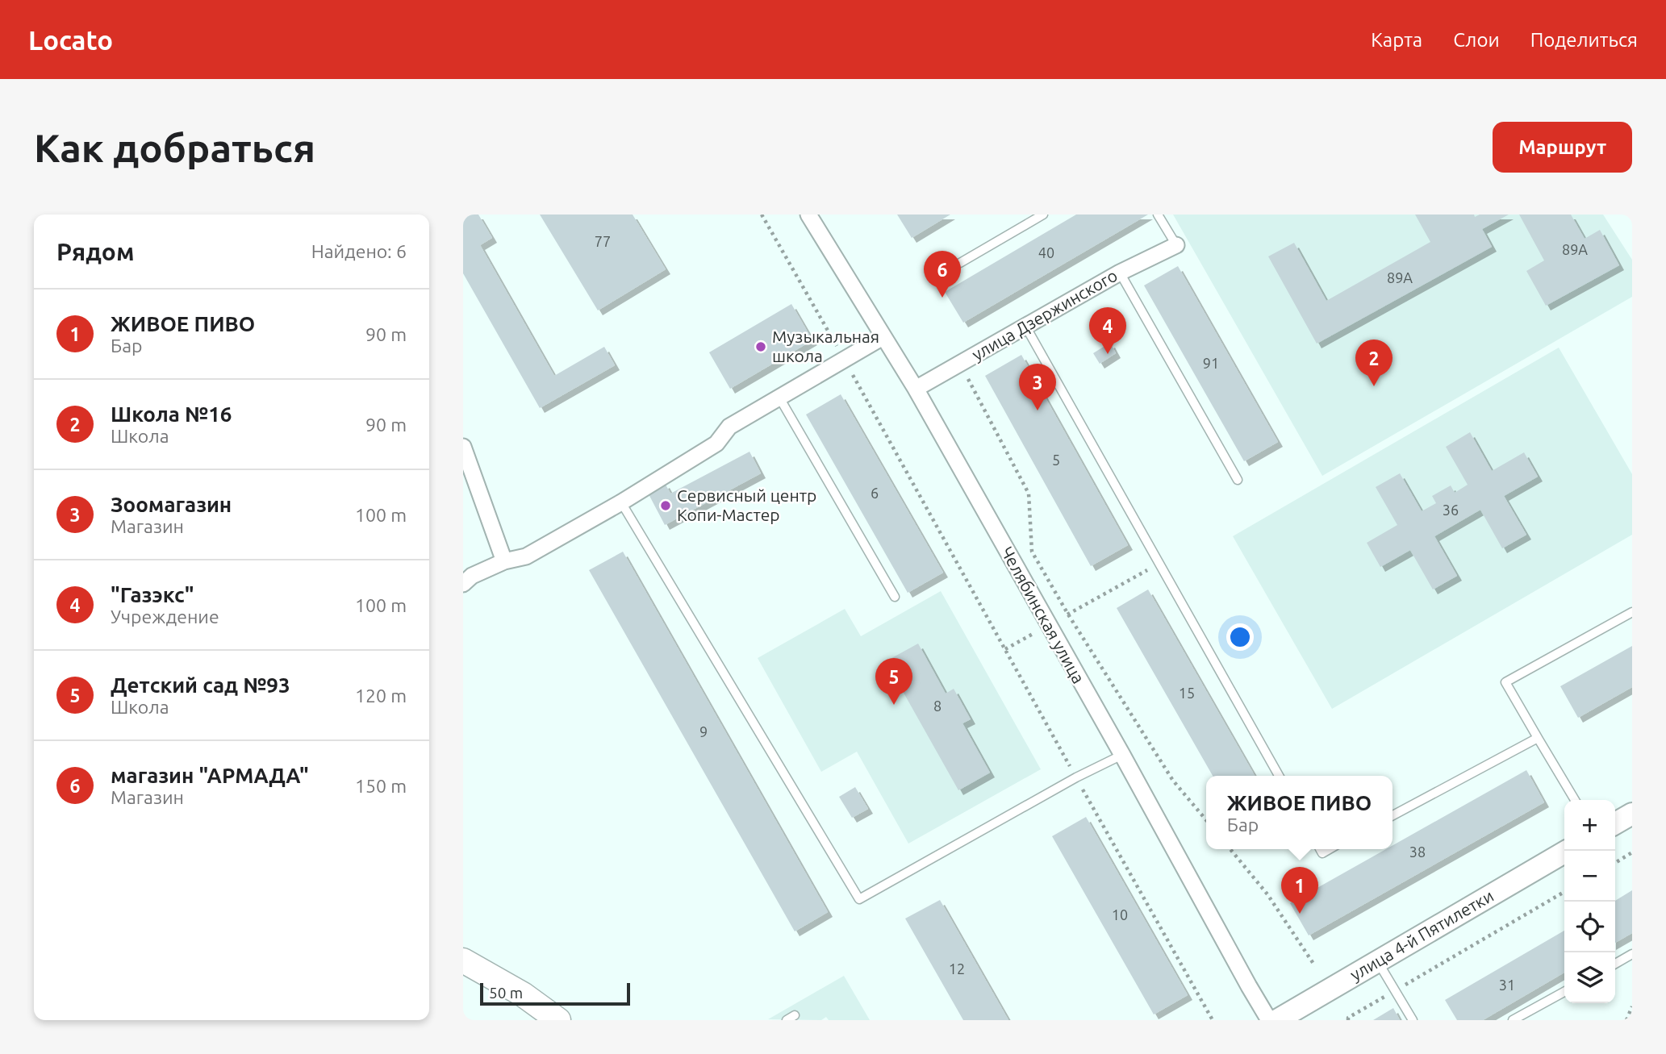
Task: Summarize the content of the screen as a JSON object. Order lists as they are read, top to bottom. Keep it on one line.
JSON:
{"streets":{"street":["улица Дзержинского","Челябинская улица","улица 4-й Пятилетки"]},"crossings":[["улица Дзержинского","Челябинская улица"]],"places":["Музыкальная школа","Сервисный центр Копи-Мастер"],"house_numbers":["77","89А","40","89А","91","5","6","36","15","8","9","38","10","12","31"],"scale_bar":"50 m","page":{"header":"Locato","nav":["Карта","Слои","Поделиться"],"buttons":"Маршрут","title":"Как добраться","heading":["Рядом","Найдено: 6"],"pins":["6","4","2","3","5","1"],"list":[{"mark":"1","name":"ЖИВОЕ ПИВО","note":"Бар","value":"90 m"},{"mark":"2","name":"Школа №16","note":"Школа","value":"90 m"},{"mark":"3","name":"Зоомагазин","note":"Магазин","value":"100 m"},{"mark":"4","name":"\"Газэкс\"","note":"Учреждение","value":"100 m"},{"mark":"5","name":"Детский сад №93","note":"Школа","value":"120 m"},{"mark":"6","name":"магазин \"АРМАДА\"","note":"Магазин","value":"150 m"}],"popup":["ЖИВОЕ ПИВО","Бар"],"map_buttons":["+","−"],"scale":"50 m"}}
